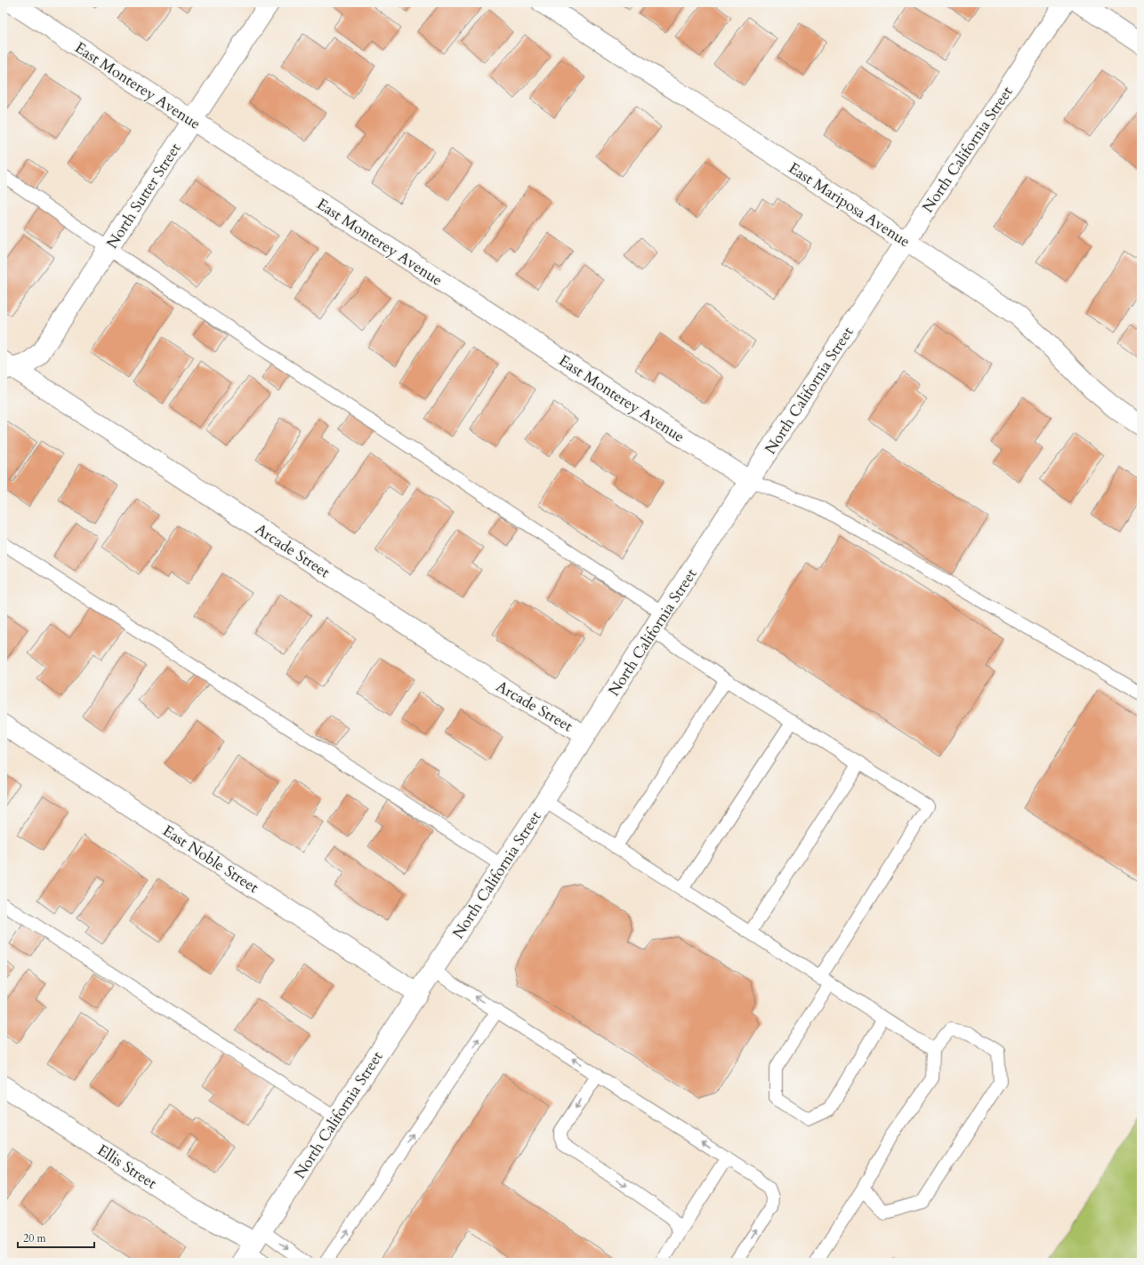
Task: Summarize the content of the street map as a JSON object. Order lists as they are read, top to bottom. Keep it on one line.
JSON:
{"streets":{"street":["East Monterey Avenue","North California Street","North Sutter Street","East Mariposa Avenue","Arcade Street","East Noble Street","Ellis Street"]},"crossings":[["East Monterey Avenue","North California Street"],["East Monterey Avenue","North Sutter Street"],["North California Street","East Mariposa Avenue"],["North California Street","Arcade Street"],["North California Street","East Noble Street"],["North California Street","Ellis Street"],["North Sutter Street","Arcade Street"]],"scale_bar":"20 m"}
